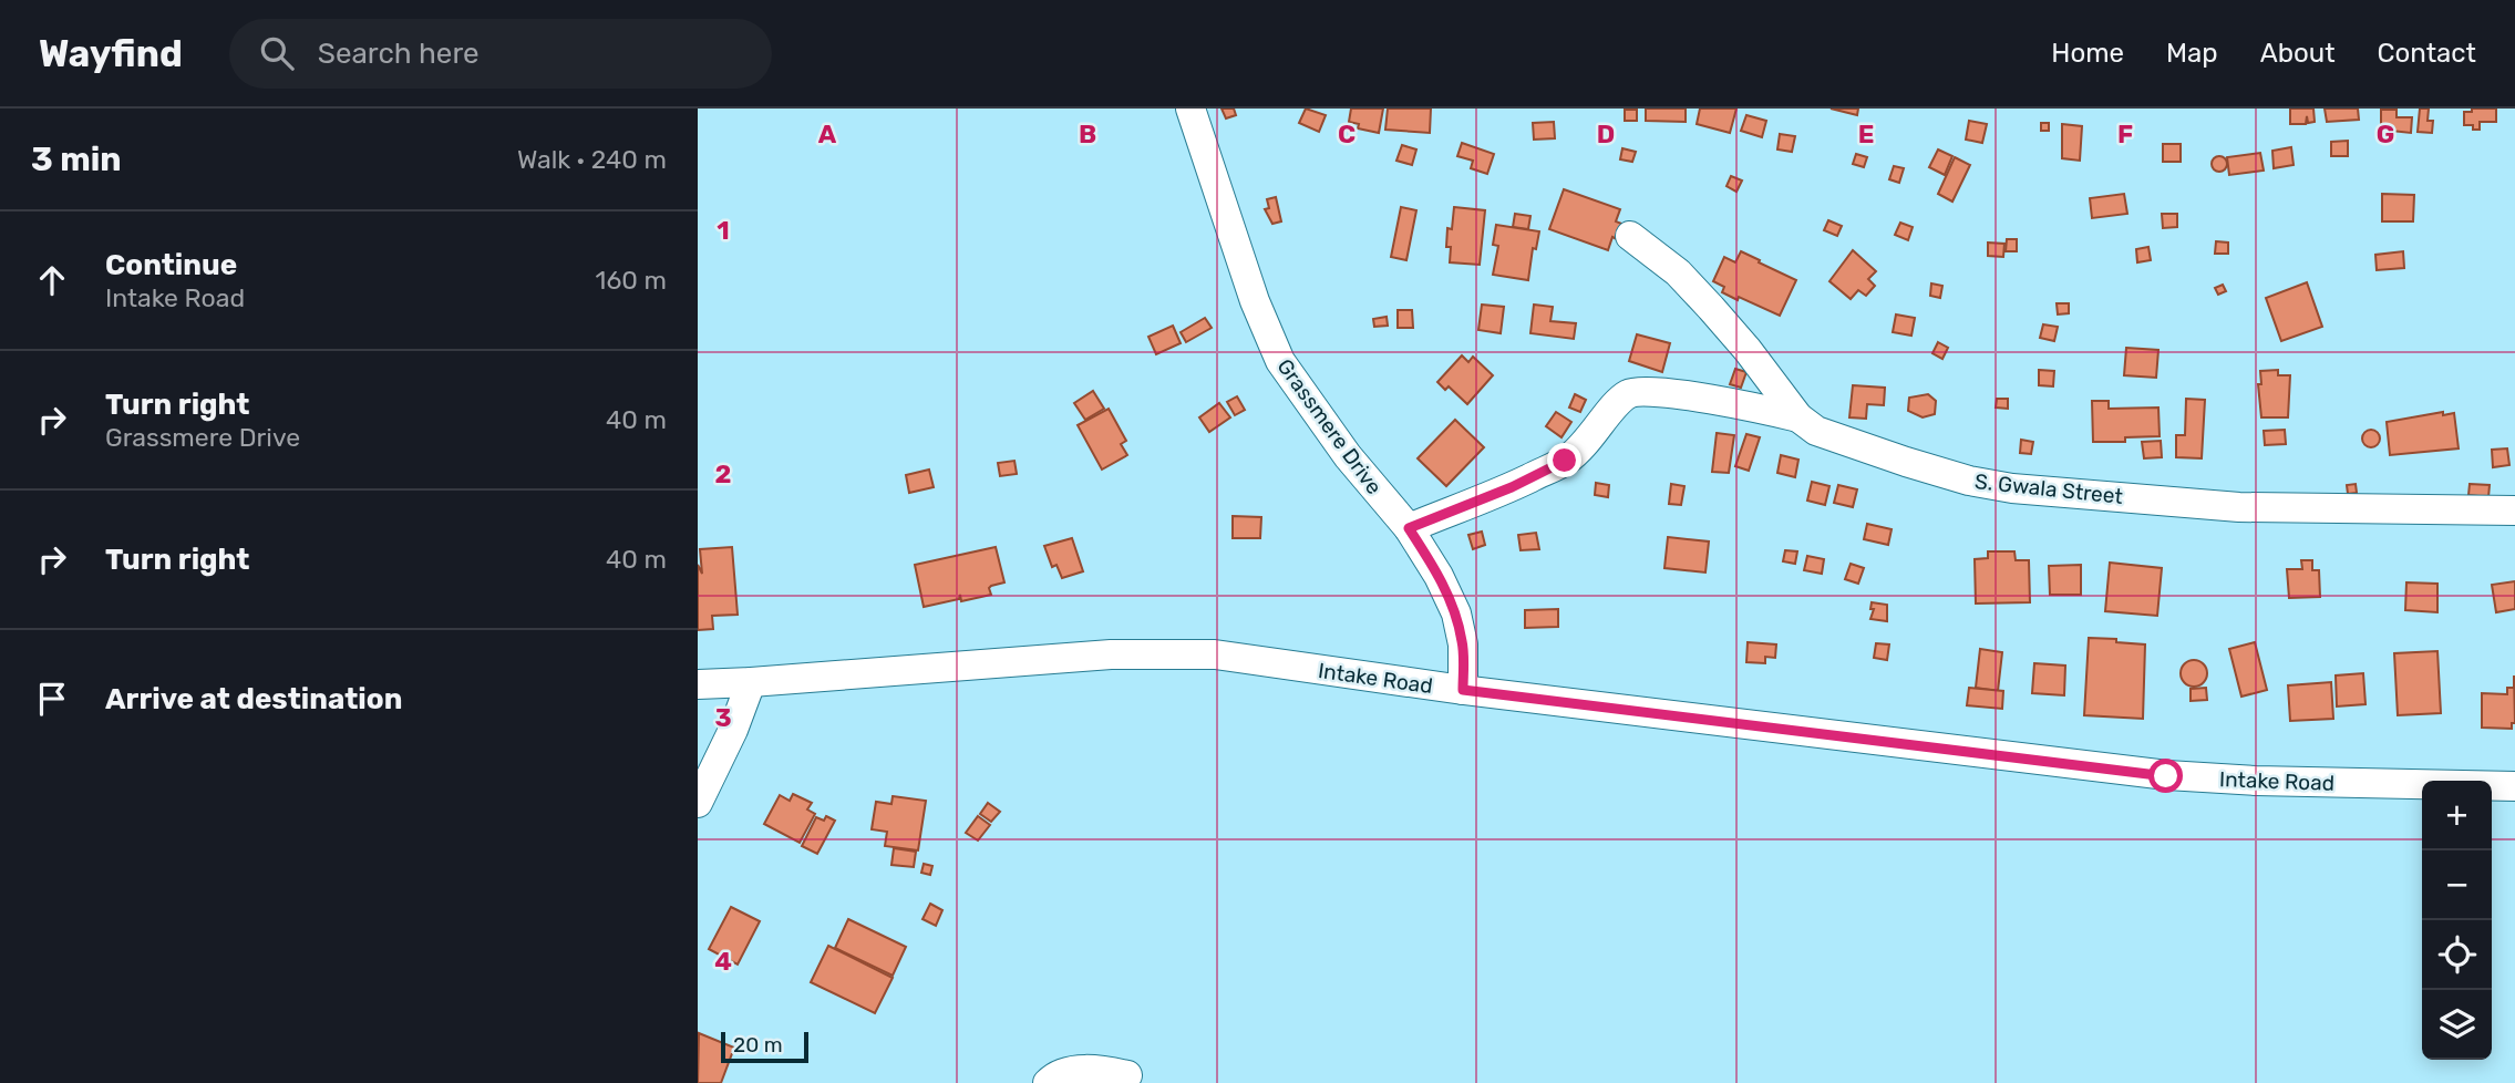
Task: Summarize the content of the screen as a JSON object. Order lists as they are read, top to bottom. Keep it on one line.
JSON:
{"streets":{"street":["Grassmere Drive","S. Gwala Street","Intake Road"]},"crossings":[["Grassmere Drive","Intake Road"]],"scale_bar":"20 m","page":{"header":"Wayfind","search":"Search here","nav":["Home","Map","About","Contact"],"heading":["3 min","Walk · 240 m"],"list":[["Continue","Intake Road","160 m"],["Turn right","Grassmere Drive","40 m"],["Turn right","40 m"],"Arrive at destination"],"map_buttons":["+","−"],"scale":"20 m"},"grid":{"columns":["A","B","C","D","E","F","G"],"rows":["1","2","3","4"]}}
